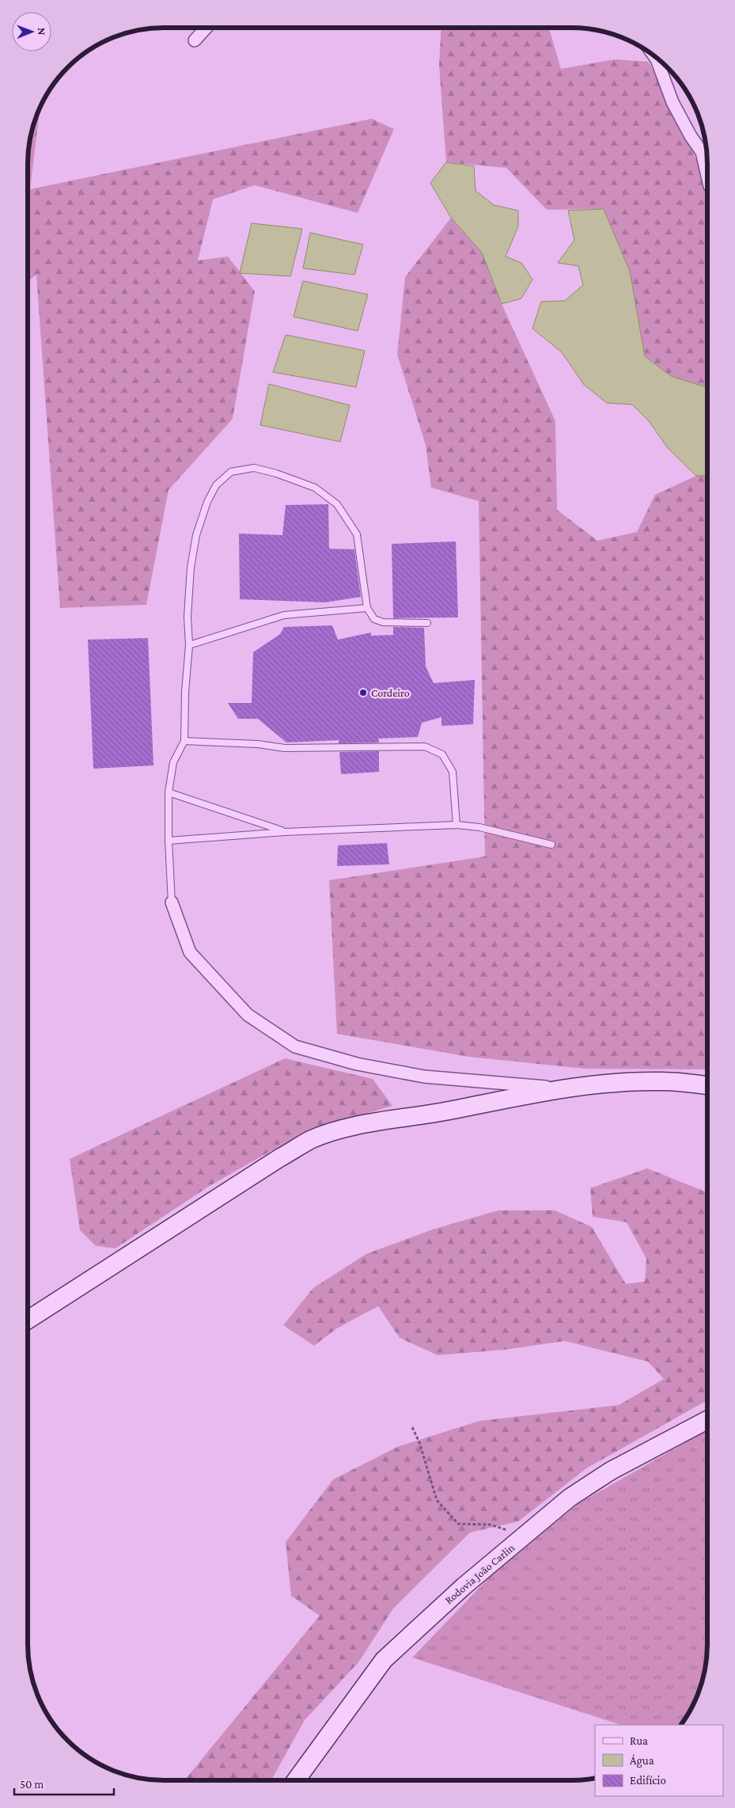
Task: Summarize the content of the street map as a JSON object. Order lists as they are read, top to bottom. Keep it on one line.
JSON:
{"streets":{"street":["Rodovia João Carlin"]},"places":["Cordeiro"],"legend":["Rua","Água","Edifício"],"scale_bar":"50 m","north":"right"}
